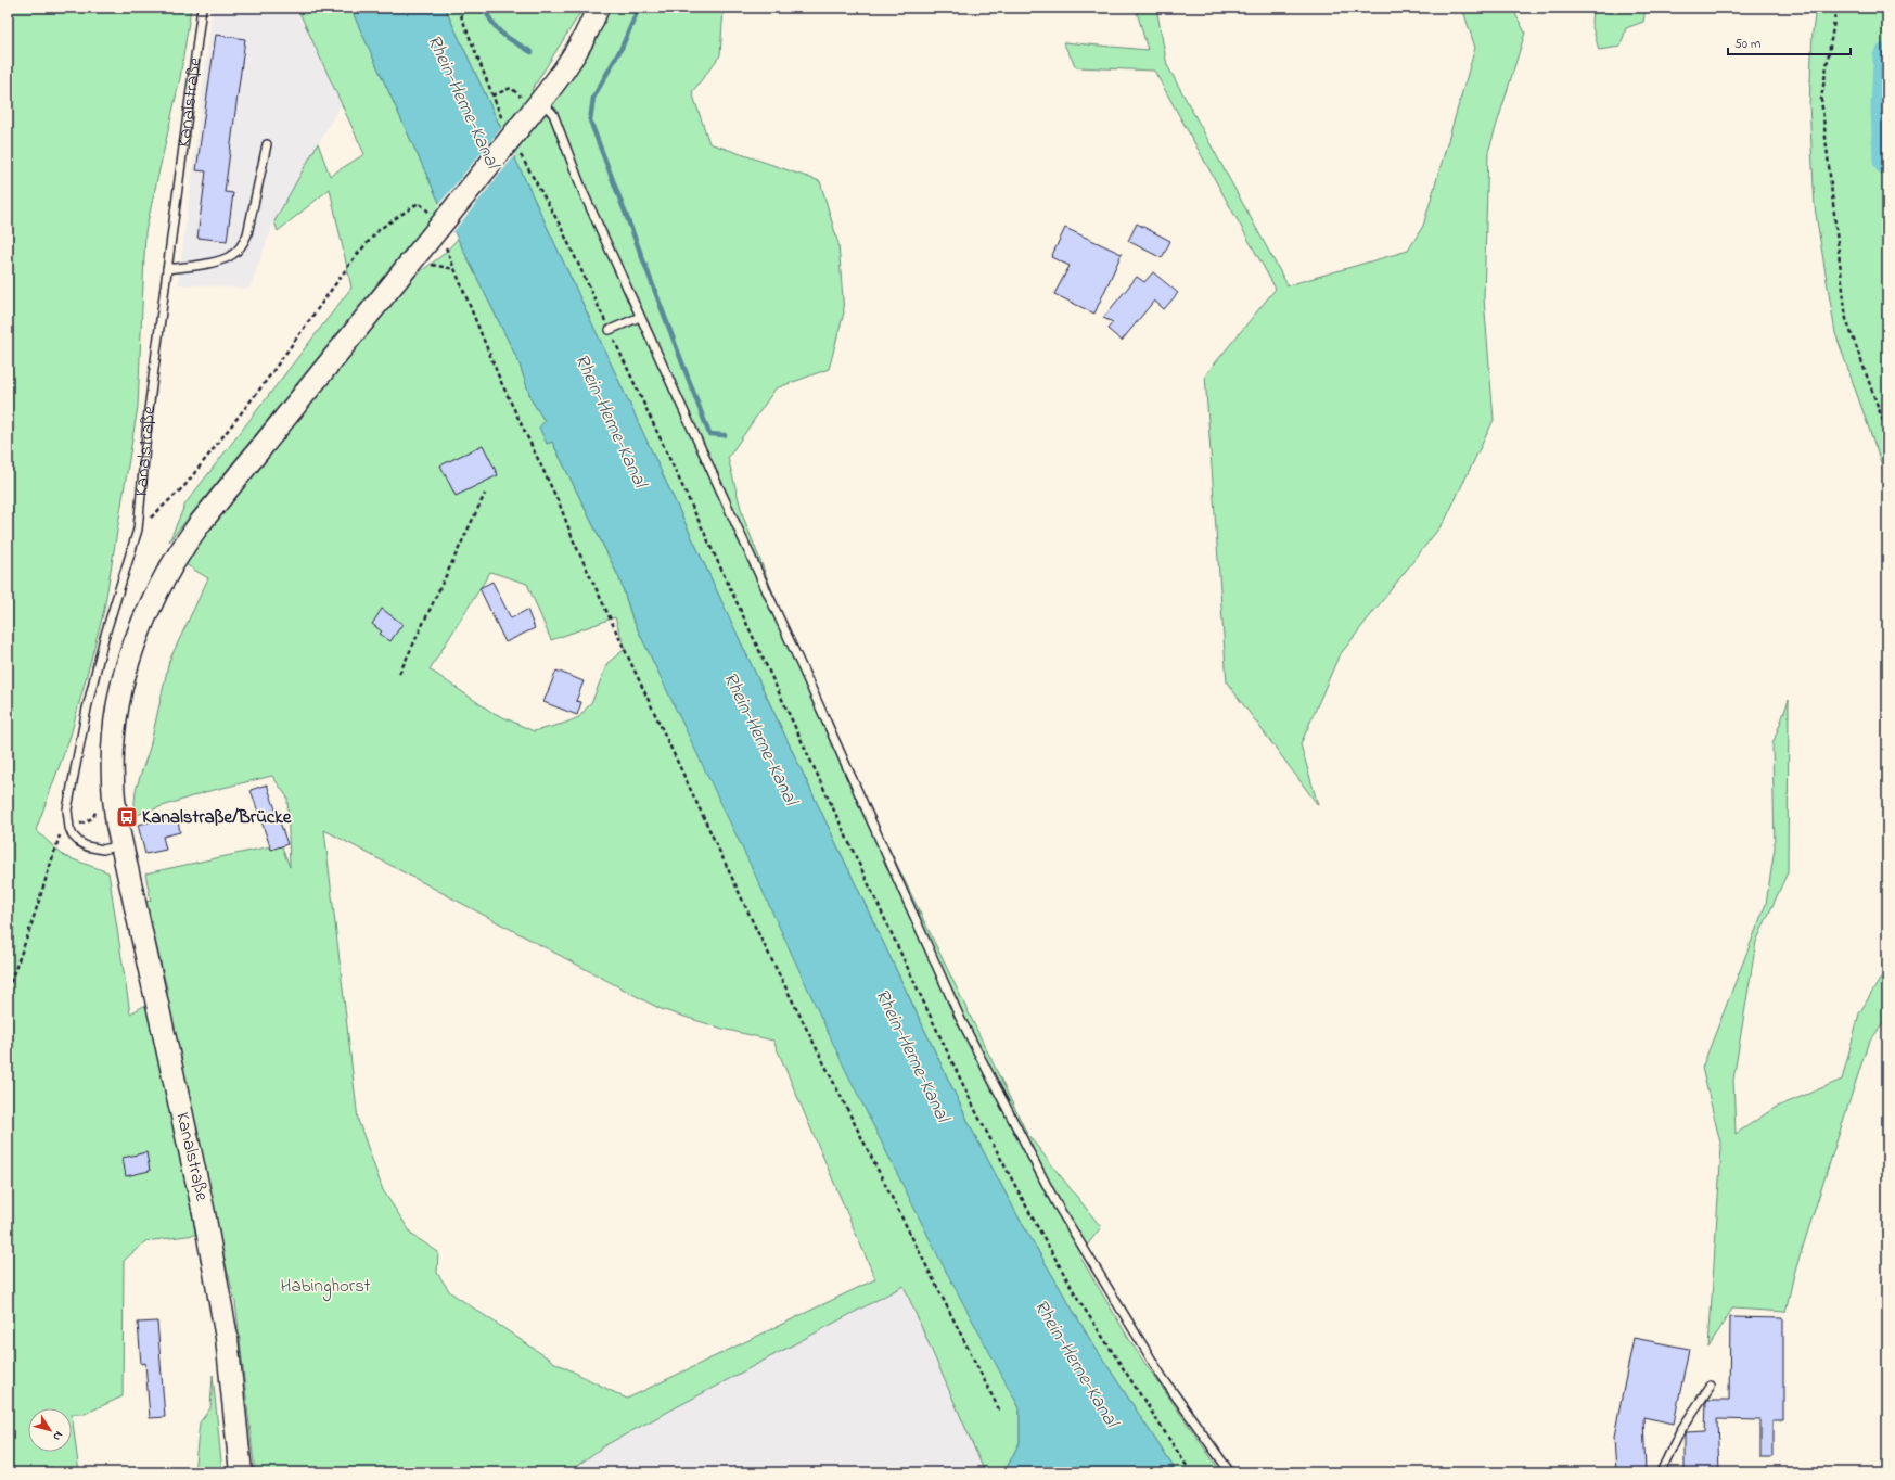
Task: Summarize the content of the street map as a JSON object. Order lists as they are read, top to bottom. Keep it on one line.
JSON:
{"streets":{"main road":["Kanalstraße"]},"water":["Rhein-Herne-Kanal"],"parks":["Habinghorst"],"places":{"bus stop":["Kanalstraße/Brücke"]},"scale_bar":"50 m","north":"bottom right"}
